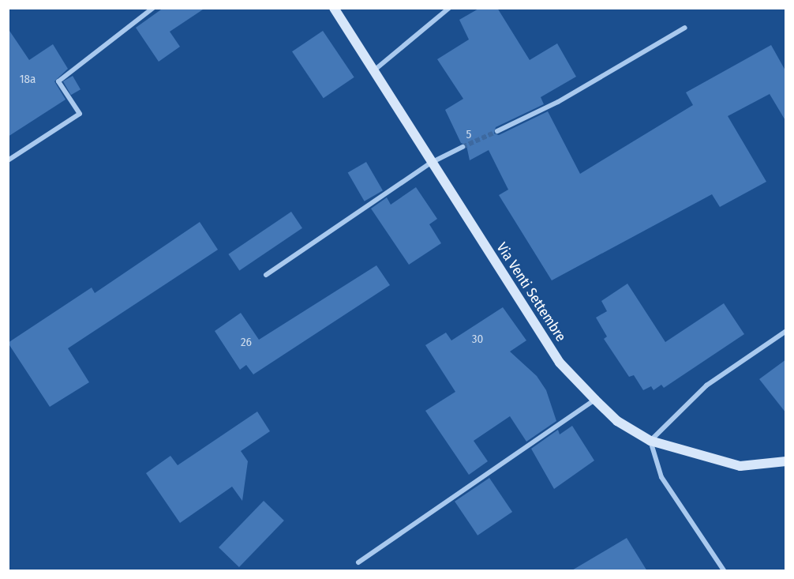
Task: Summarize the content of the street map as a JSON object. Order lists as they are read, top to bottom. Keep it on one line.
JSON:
{"streets":{"street":["Via Venti Settembre"]},"house_numbers":["18a","5","30","26"]}
